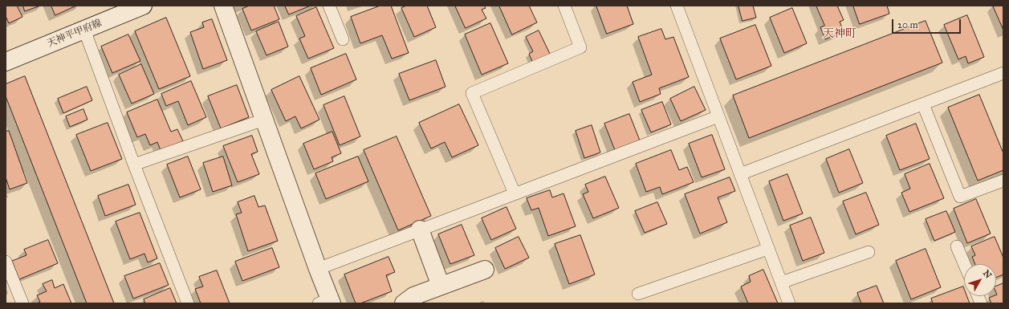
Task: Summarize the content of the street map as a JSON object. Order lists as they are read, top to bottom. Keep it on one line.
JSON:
{"streets":{"street":["天神平甲府線"]},"districts":["天神町"],"scale_bar":"20 m","north":"top right"}
